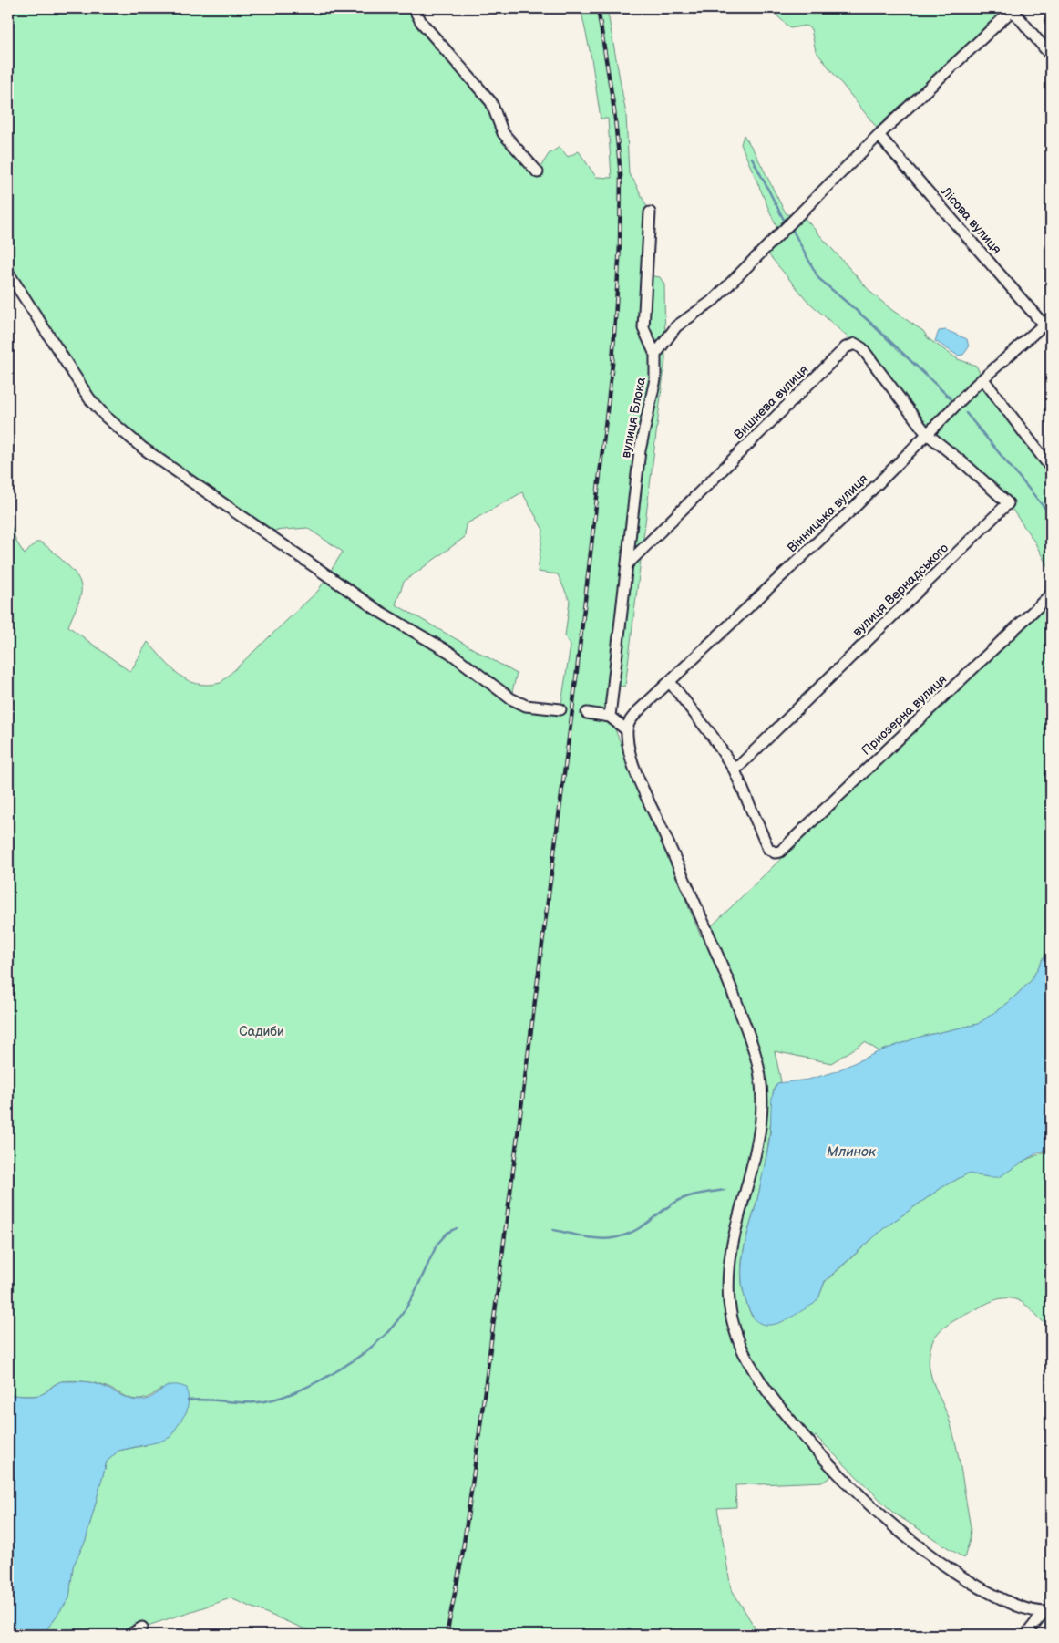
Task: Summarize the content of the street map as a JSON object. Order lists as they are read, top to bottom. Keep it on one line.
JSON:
{"streets":{"street":["Лісова вулиця","Вишнева вулиця","вулиця Блока","Вінницька вулиця","вулиця Вернадського","Приозерна вулиця"]},"crossings":[["Лісова вулиця","Вінницька вулиця"],["Вишнева вулиця","вулиця Блока"],["Вишнева вулиця","Вінницька вулиця"],["Вишнева вулиця","вулиця Вернадського"],["Вінницька вулиця","вулиця Вернадського"],["вулиця Вернадського","Приозерна вулиця"]],"water":["Млинок"],"parks":["Садиби"]}
